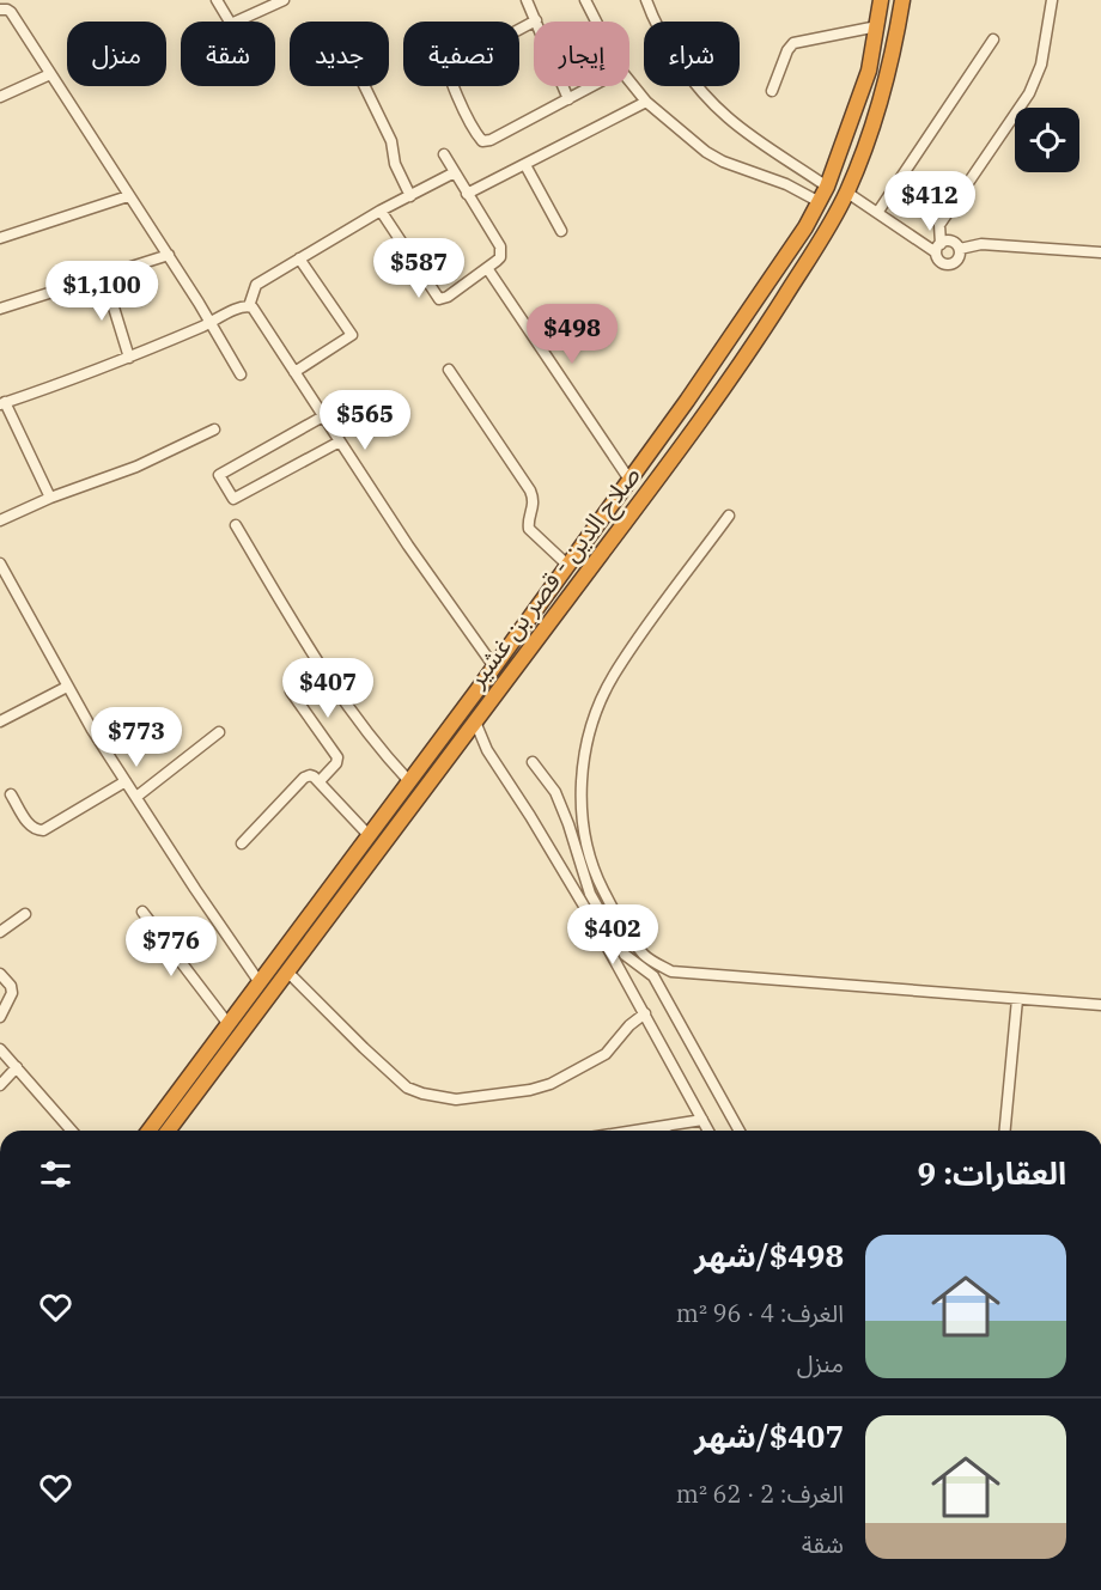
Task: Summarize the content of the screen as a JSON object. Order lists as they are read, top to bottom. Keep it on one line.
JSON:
{"streets":{"highway":["صلاح الدين - قصر بن غشير"]},"page":{"chip":["شراء","إيجار","تصفية","جديد","شقة","منزل"],"price":["$412","$587","$1,100","$498","$565","$407","$773","$402","$776"],"heading":"العقارات: 9","list":[{"name":"$498/شهر","note":"الغرف: 4 · 96 m² · منزل"},{"name":"$407/شهر","note":"الغرف: 2 · 62 m² · شقة"}]}}
